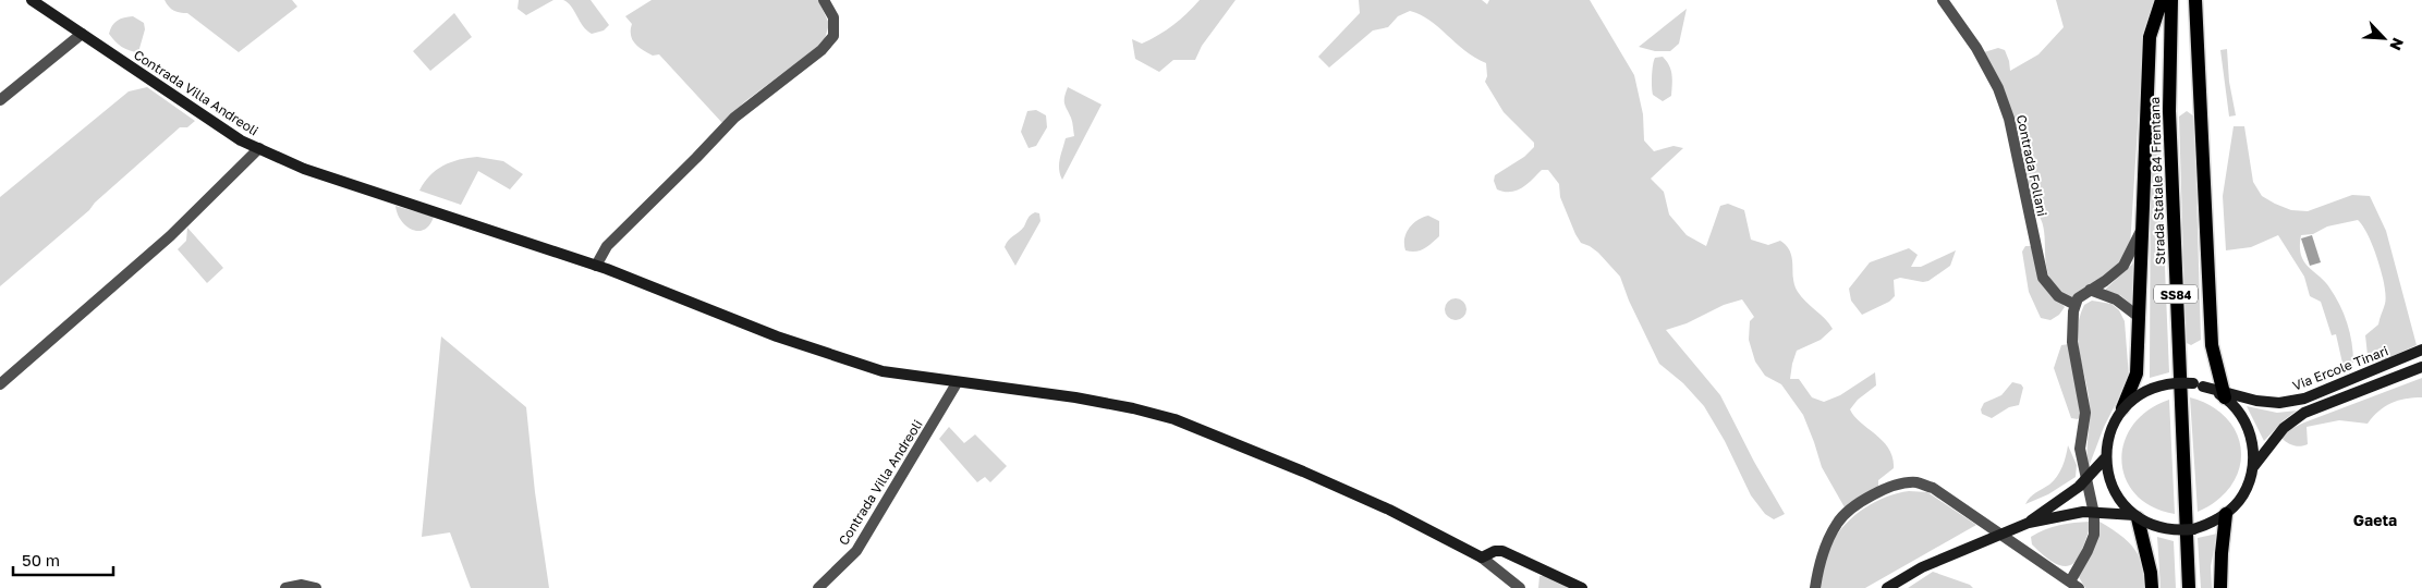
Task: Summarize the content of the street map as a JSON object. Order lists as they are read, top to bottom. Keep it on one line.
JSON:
{"streets":{"main road":["Contrada Villa Andreoli","Strada Statale 84 Frentana","SS84","Via Ercole Tinari"],"street":["Contrada Follani"]},"districts":["Gaeta"],"scale_bar":"50 m","north":"bottom right"}
